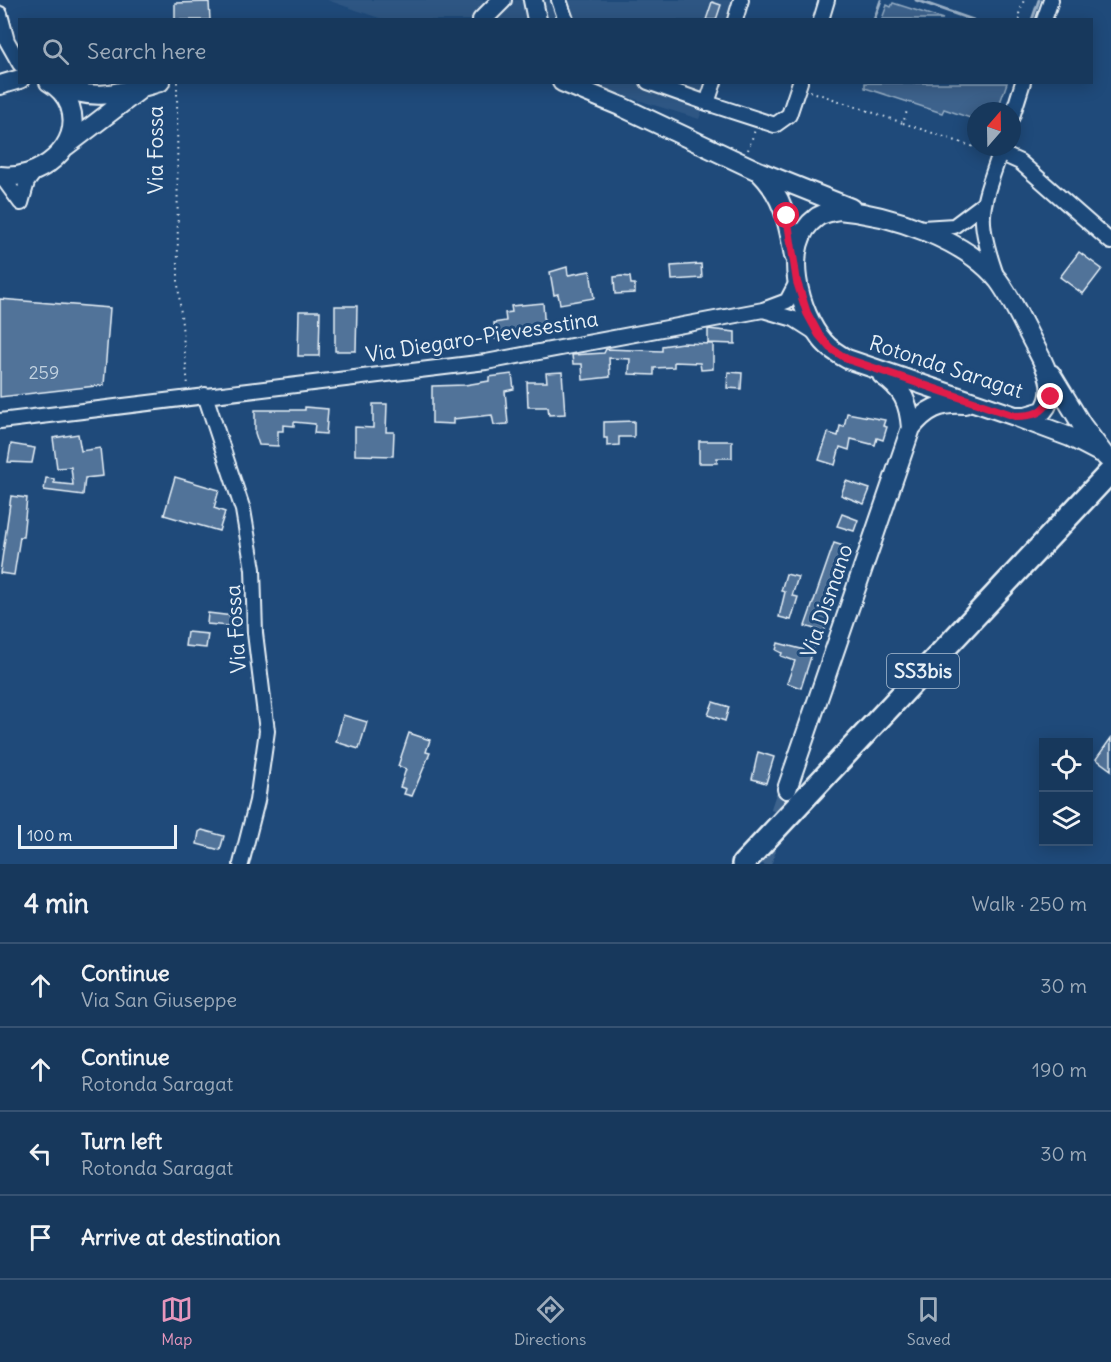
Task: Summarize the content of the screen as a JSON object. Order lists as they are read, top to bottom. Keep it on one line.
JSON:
{"streets":{"highway":["SS3bis"],"main road":["Rotonda Saragat","Via Dismano"],"street":["Via Fossa","Via Diegaro-Pievesestina"]},"crossings":[["Via Fossa","Via Diegaro-Pievesestina"],["Via Diegaro-Pievesestina","Rotonda Saragat"],["Rotonda Saragat","Via Dismano"]],"house_numbers":["259"],"scale_bar":"100 m","north":"top","page":{"search":"Search here","scale":"100 m","heading":["4 min","Walk · 250 m"],"list":[["Continue","Via San Giuseppe","30 m"],["Continue","Rotonda Saragat","190 m"],["Turn left","Rotonda Saragat","30 m"],"Arrive at destination"],"nav":["Map","Directions","Saved"]}}
